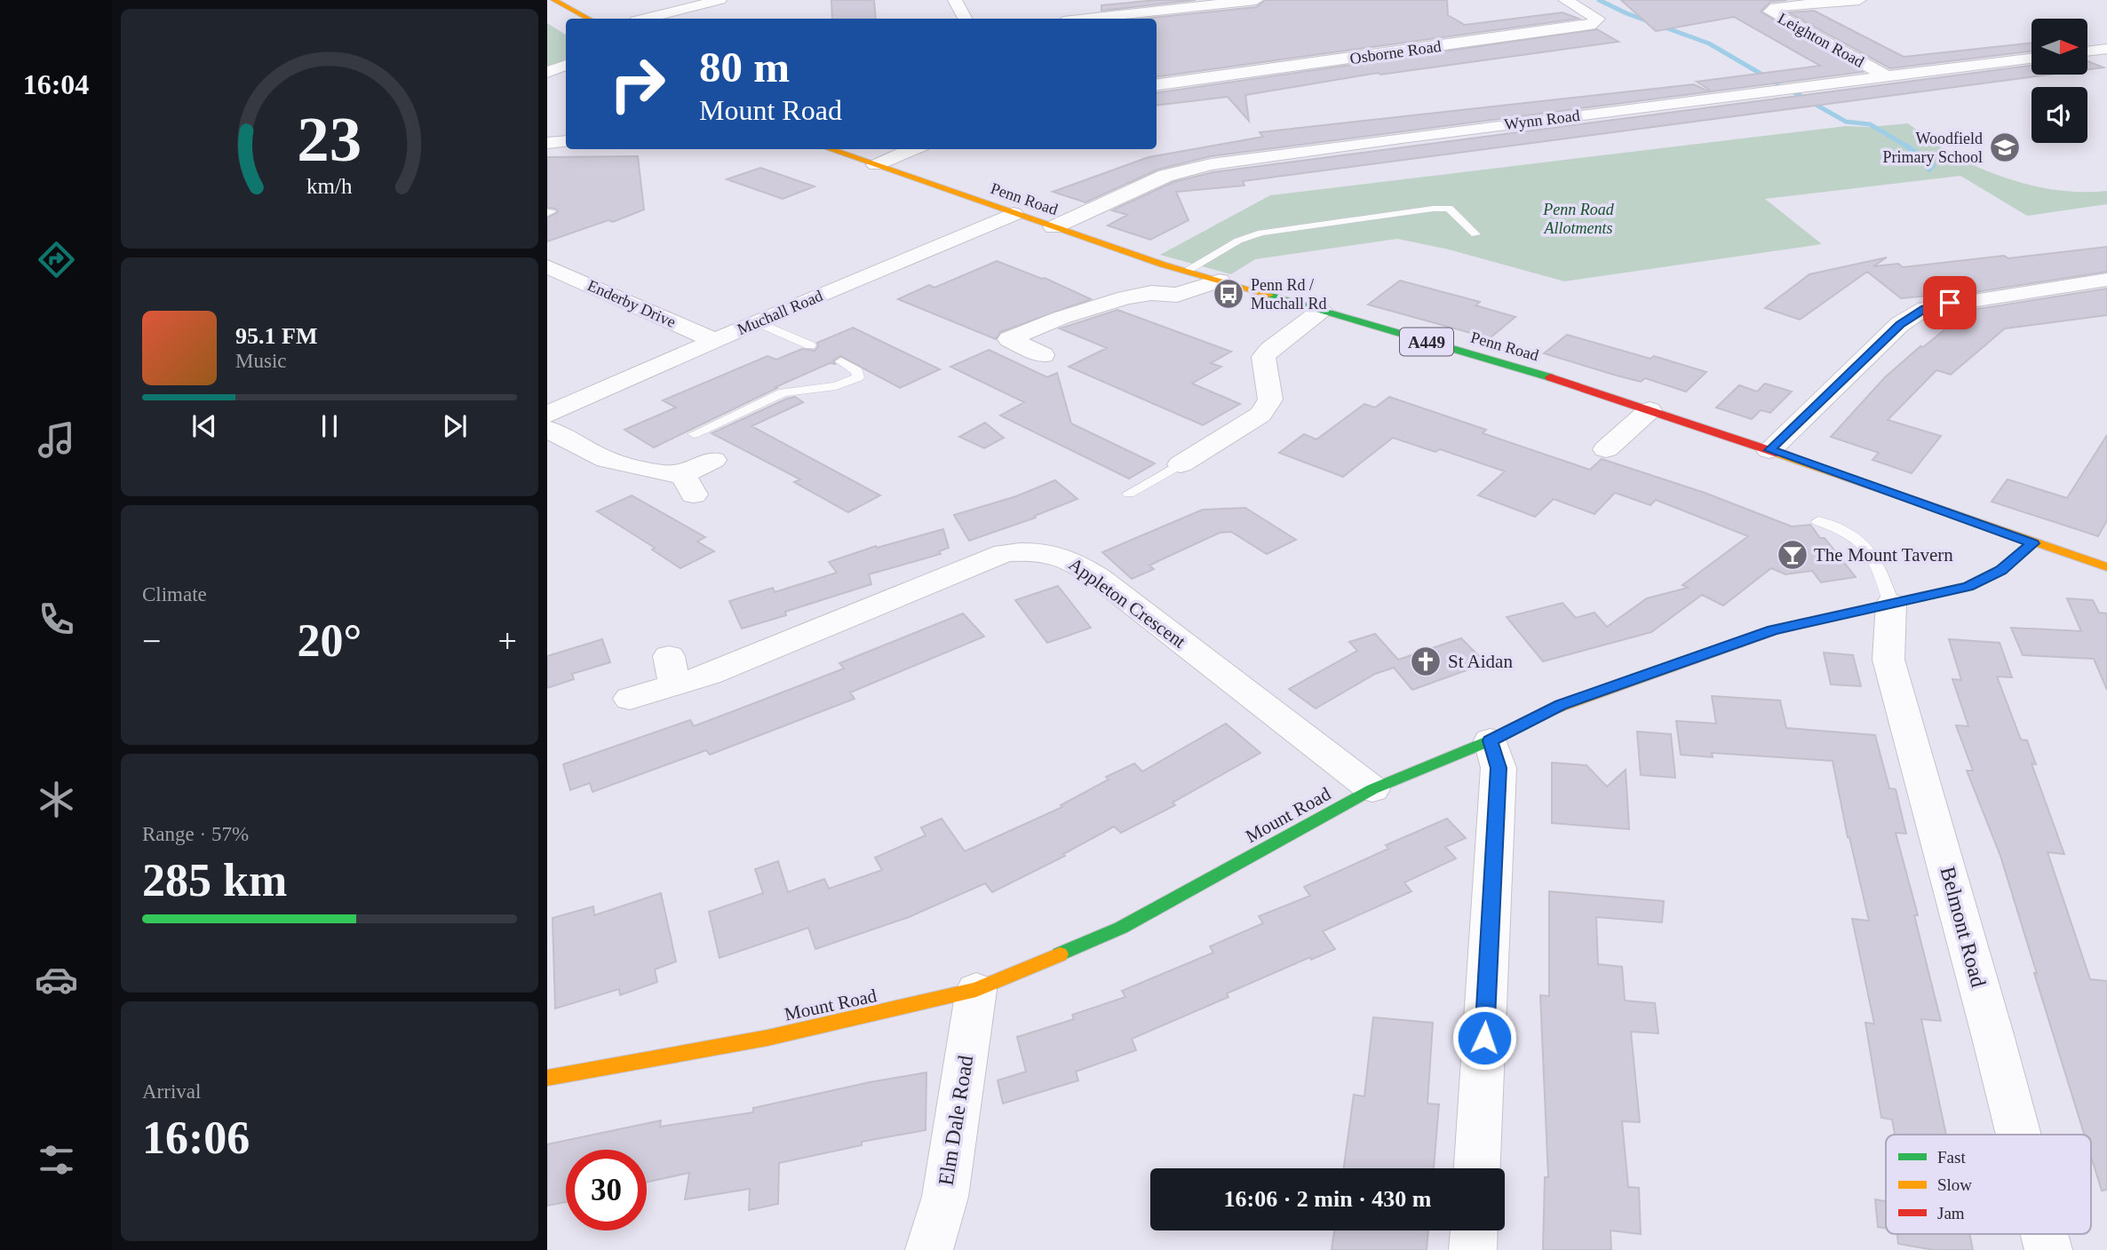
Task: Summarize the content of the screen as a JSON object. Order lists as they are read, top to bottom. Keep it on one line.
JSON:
{"streets":{"main road":["Penn Road","A449","Mount Road"],"street":["Leighton Road","Osborne Road","Wynn Road","Enderby Drive","Muchall Road","Appleton Crescent","Belmont Road","Elm Dale Road"]},"crossings":[["Leighton Road","Wynn Road"],["Wynn Road","Penn Road"],["Penn Road","Muchall Road"],["Penn Road","Mount Road"],["Enderby Drive","Muchall Road"],["Appleton Crescent","Mount Road"],["Mount Road","Belmont Road"],["Mount Road","Elm Dale Road"]],"parks":["Penn Road Allotments"],"places":{"school or university":["Woodfield Primary School"],"bus stop":["Penn Rd / Muchall Rd"],"bar":["The Mount Tavern"],"church":["St Aidan"]},"legend":["Fast","Slow","Jam"],"north":"right","page":{"tabs":"16:04","turn":["80 m","Mount Road"],"song":["95.1 FM","Music"],"tile":["Climate",["Range · 57%","285 km"],["Arrival","16:06"]],"heat":["−","20°","+"],"limit":"30","trip":"16:06 · 2 min · 430 m","gauge":["23","km/h"]}}
